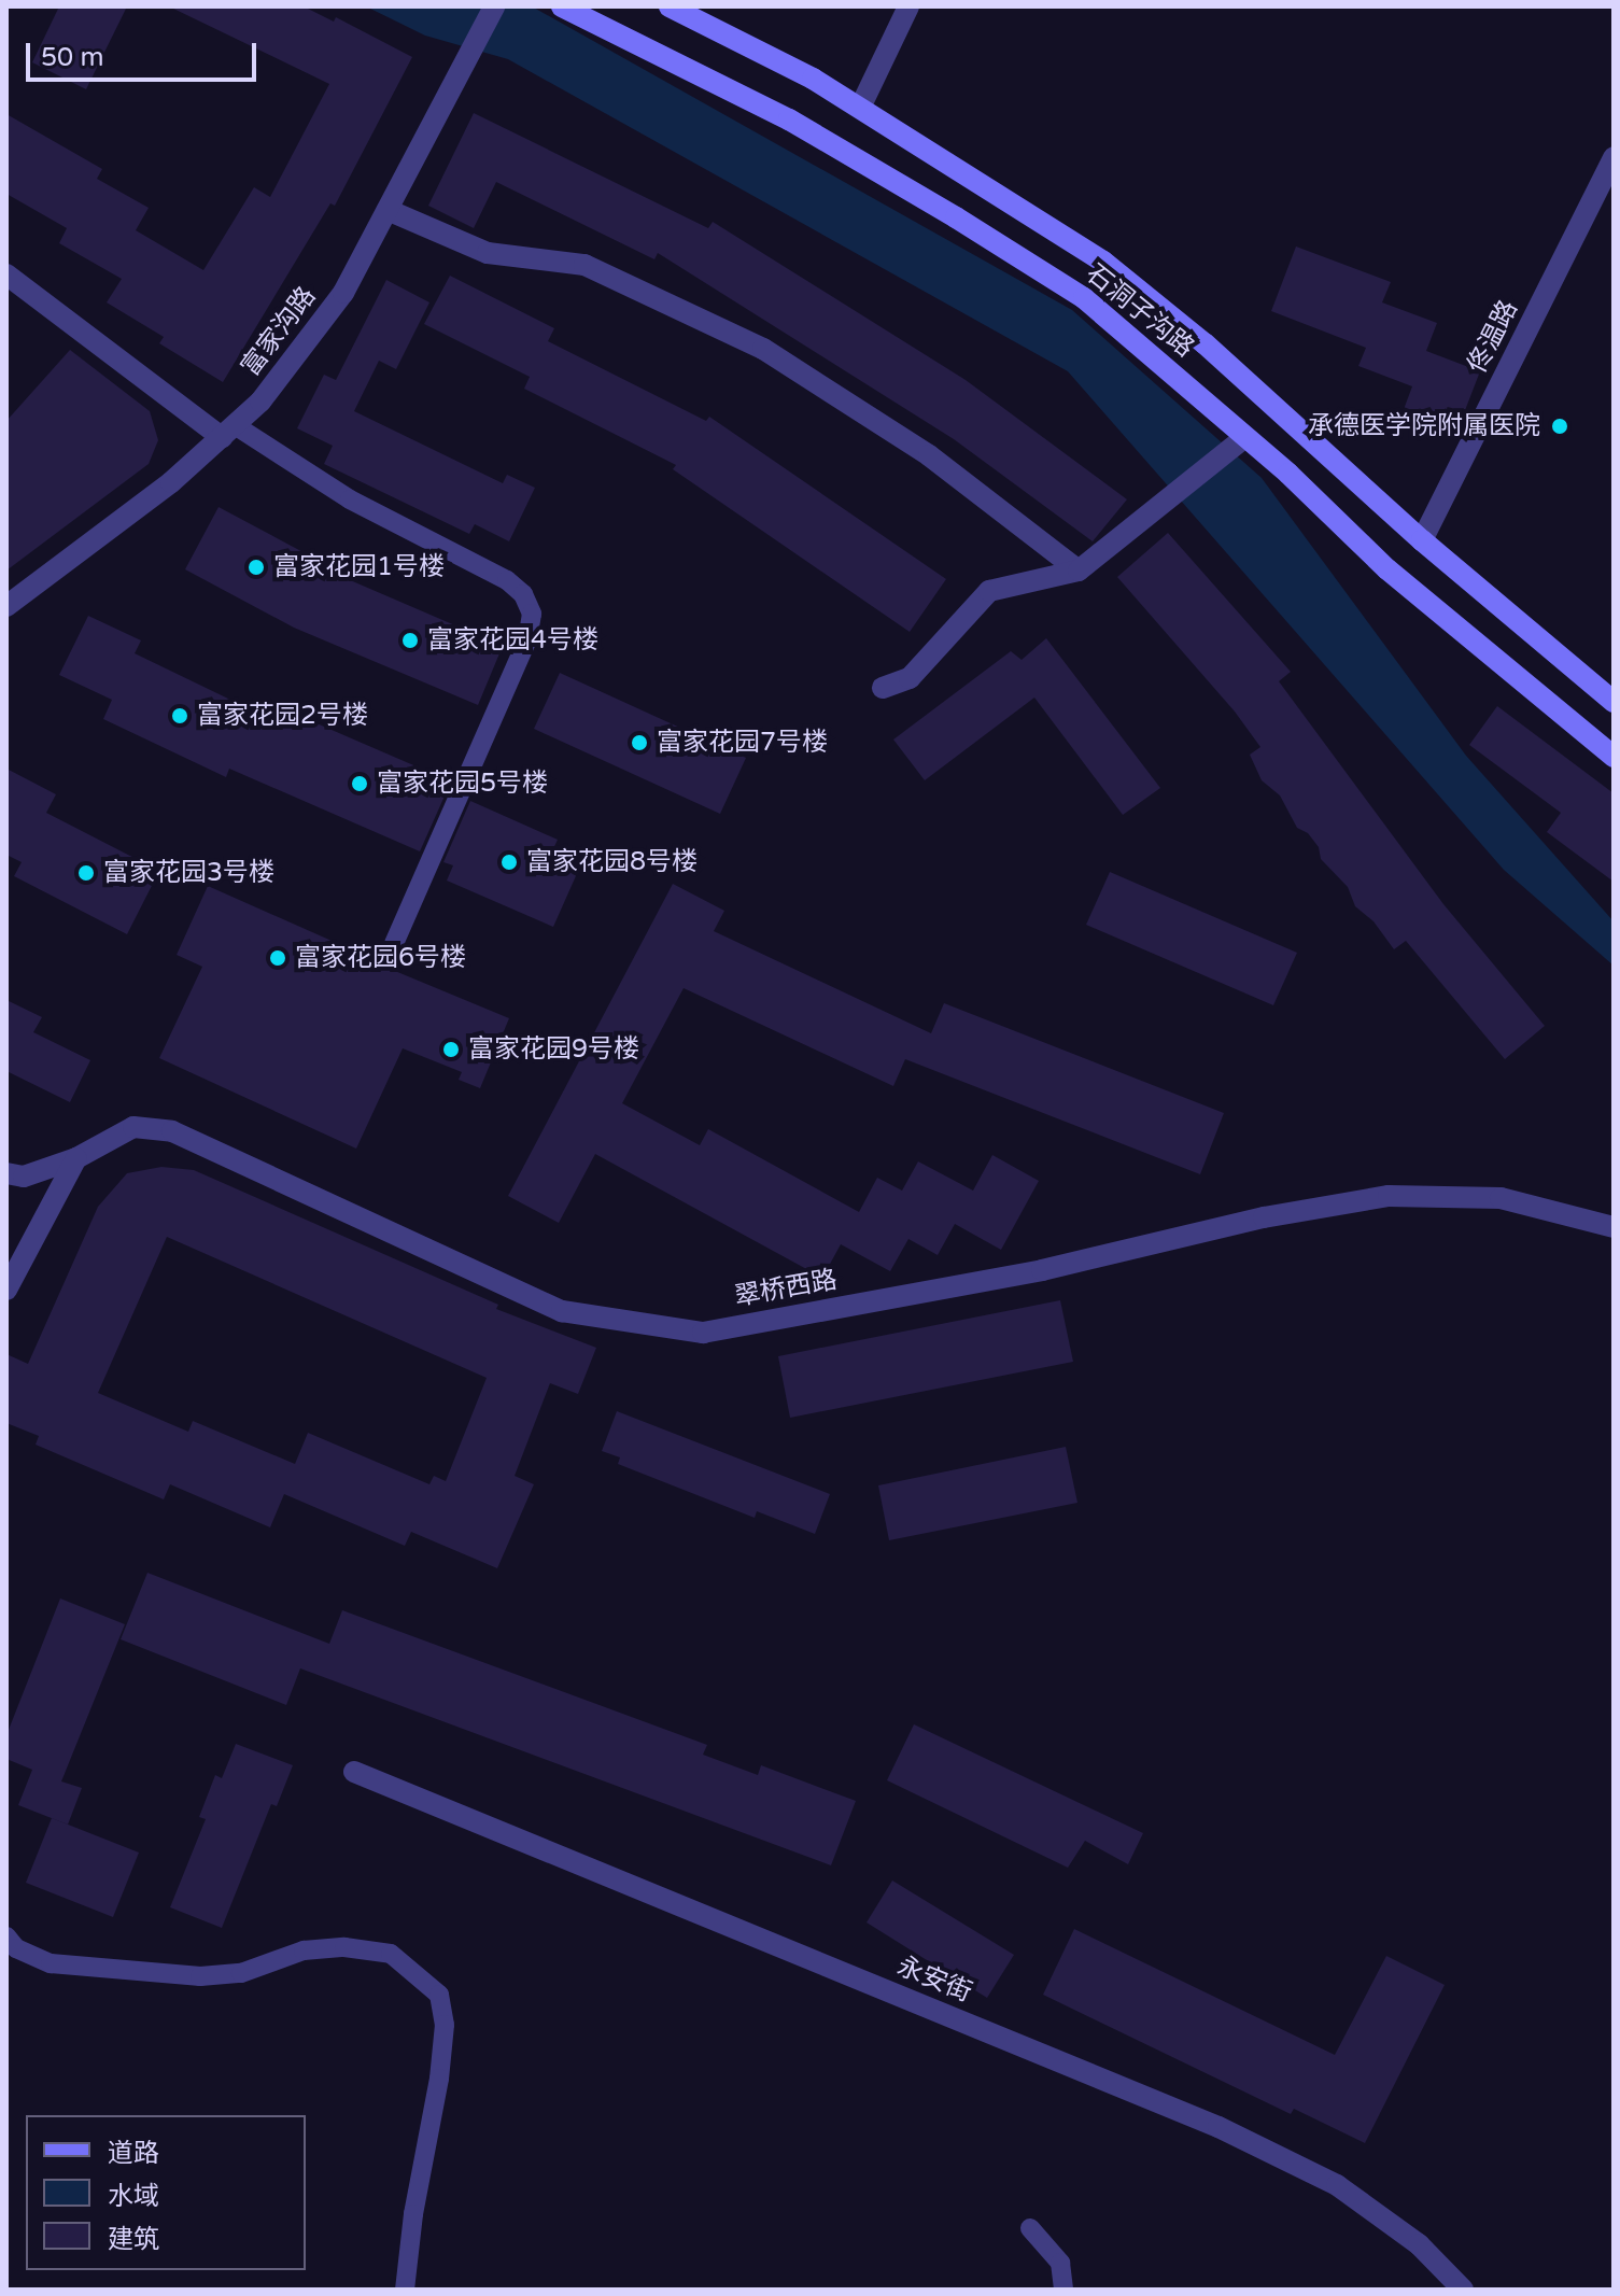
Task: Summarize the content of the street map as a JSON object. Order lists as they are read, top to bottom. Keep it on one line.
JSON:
{"streets":{"main road":["石洞子沟路"],"street":["富家沟路","佟温路","翠桥西路","永安街"]},"crossings":[["石洞子沟路","佟温路"]],"places":["承德医学院附属医院","富家花园1号楼","富家花园4号楼","富家花园2号楼","富家花园7号楼","富家花园5号楼","富家花园8号楼","富家花园3号楼","富家花园6号楼","富家花园9号楼"],"legend":["道路","水域","建筑"],"scale_bar":"50 m"}
